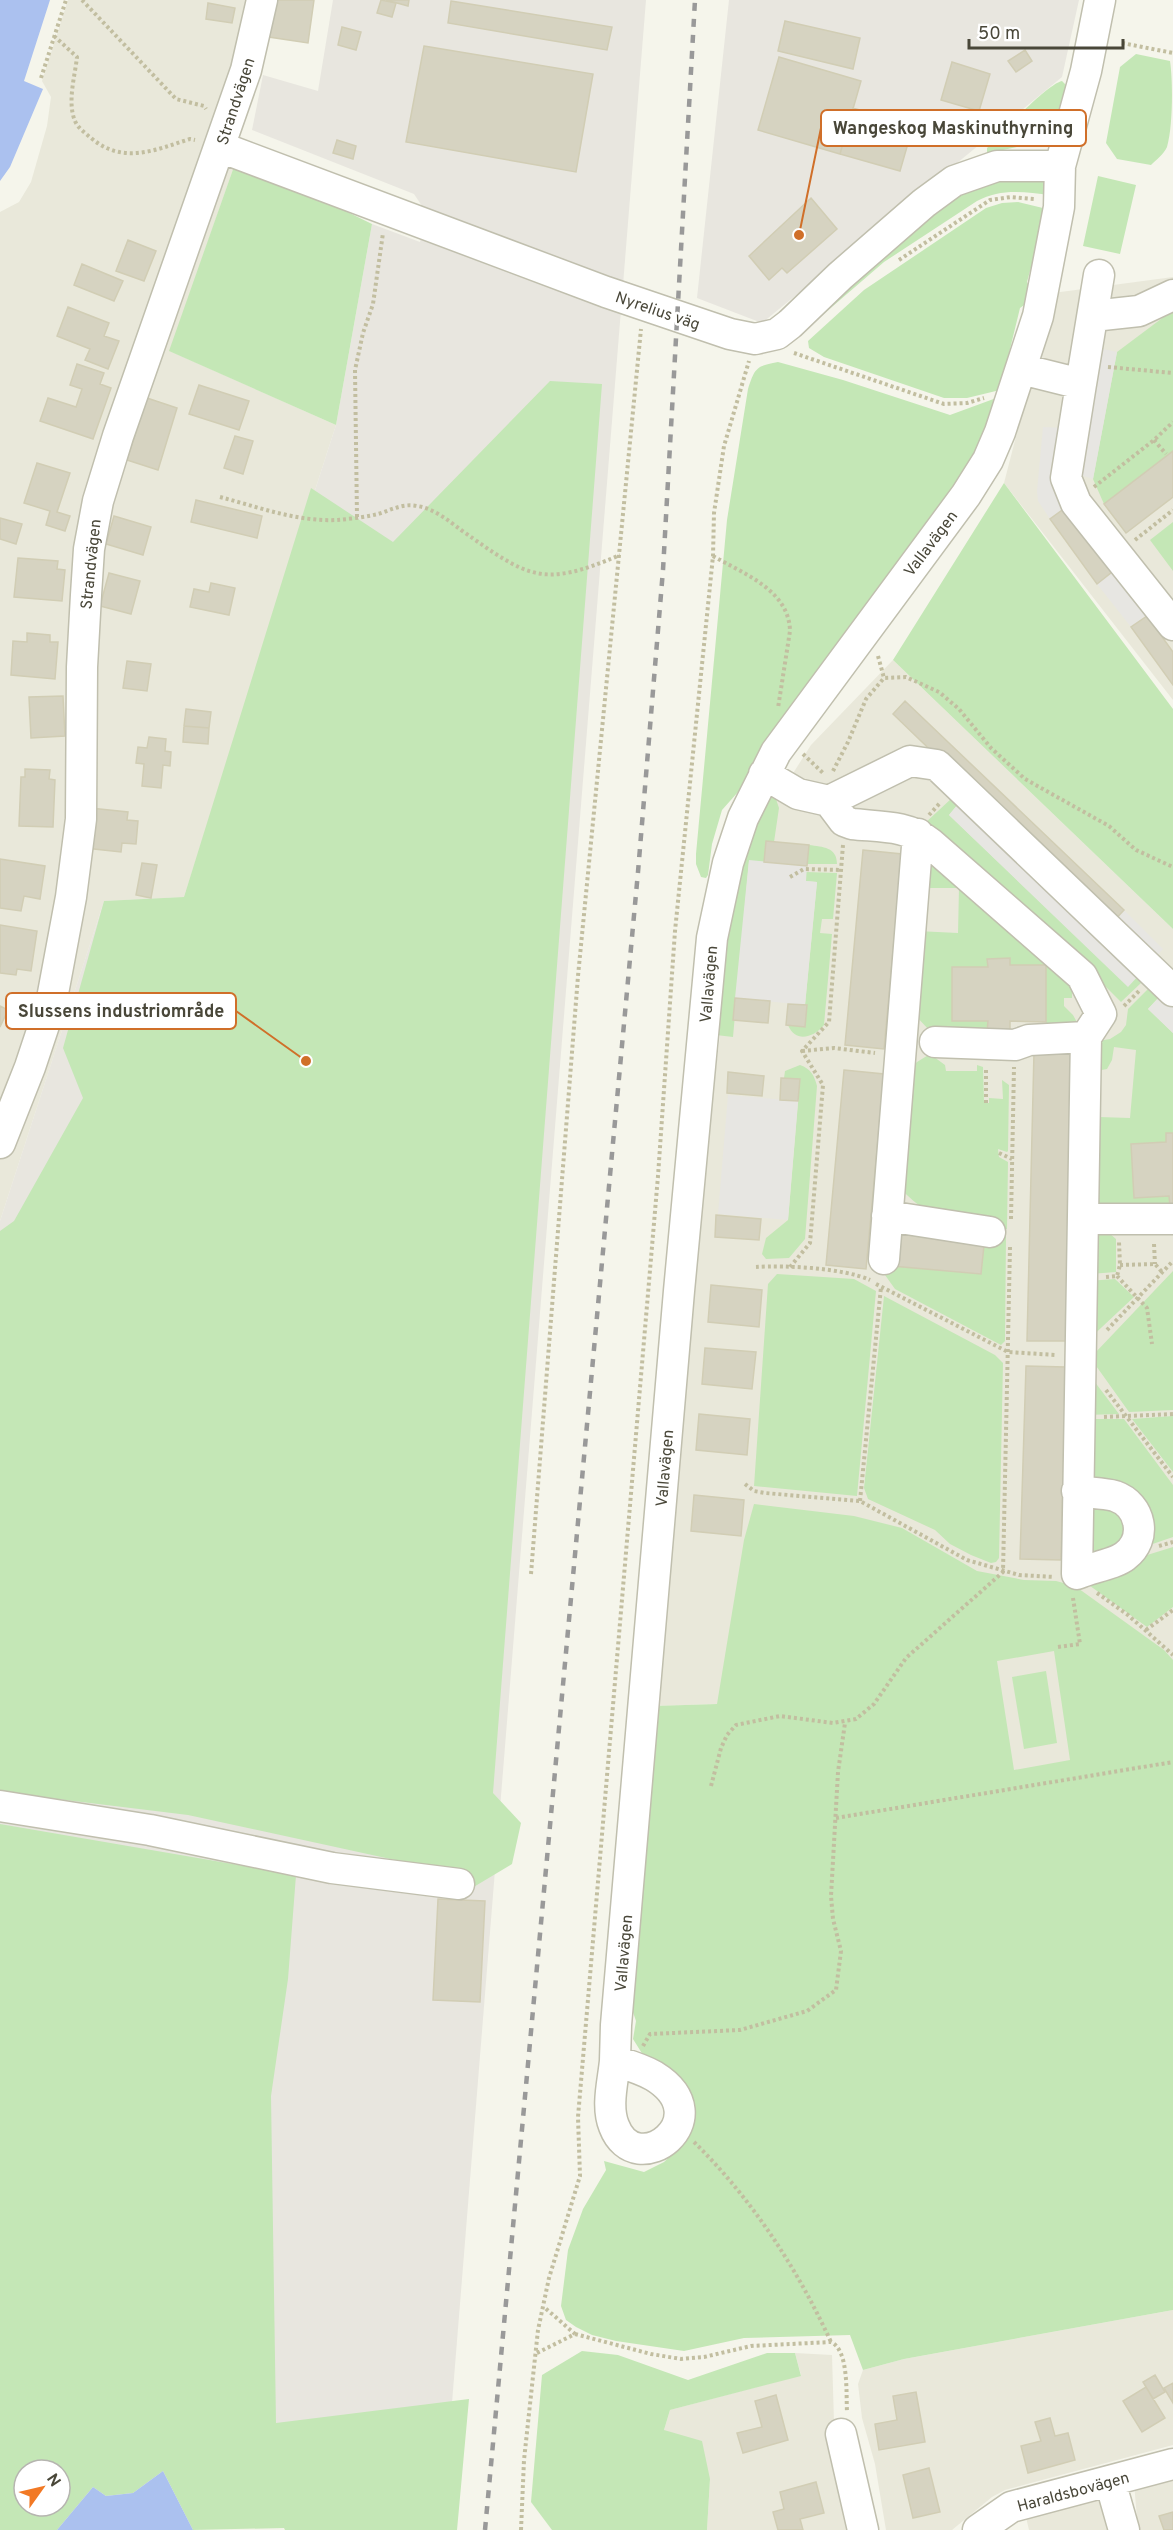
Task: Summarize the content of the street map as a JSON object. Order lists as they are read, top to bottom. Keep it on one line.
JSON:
{"streets":{"street":["Strandvägen","Nyrelius väg","Vallavägen","Haraldsbovägen"]},"crossings":[["Strandvägen","Nyrelius väg"]],"places":["Wangeskog Maskinuthyrning","Slussens industriområde"],"scale_bar":"50 m","north":"top right"}
